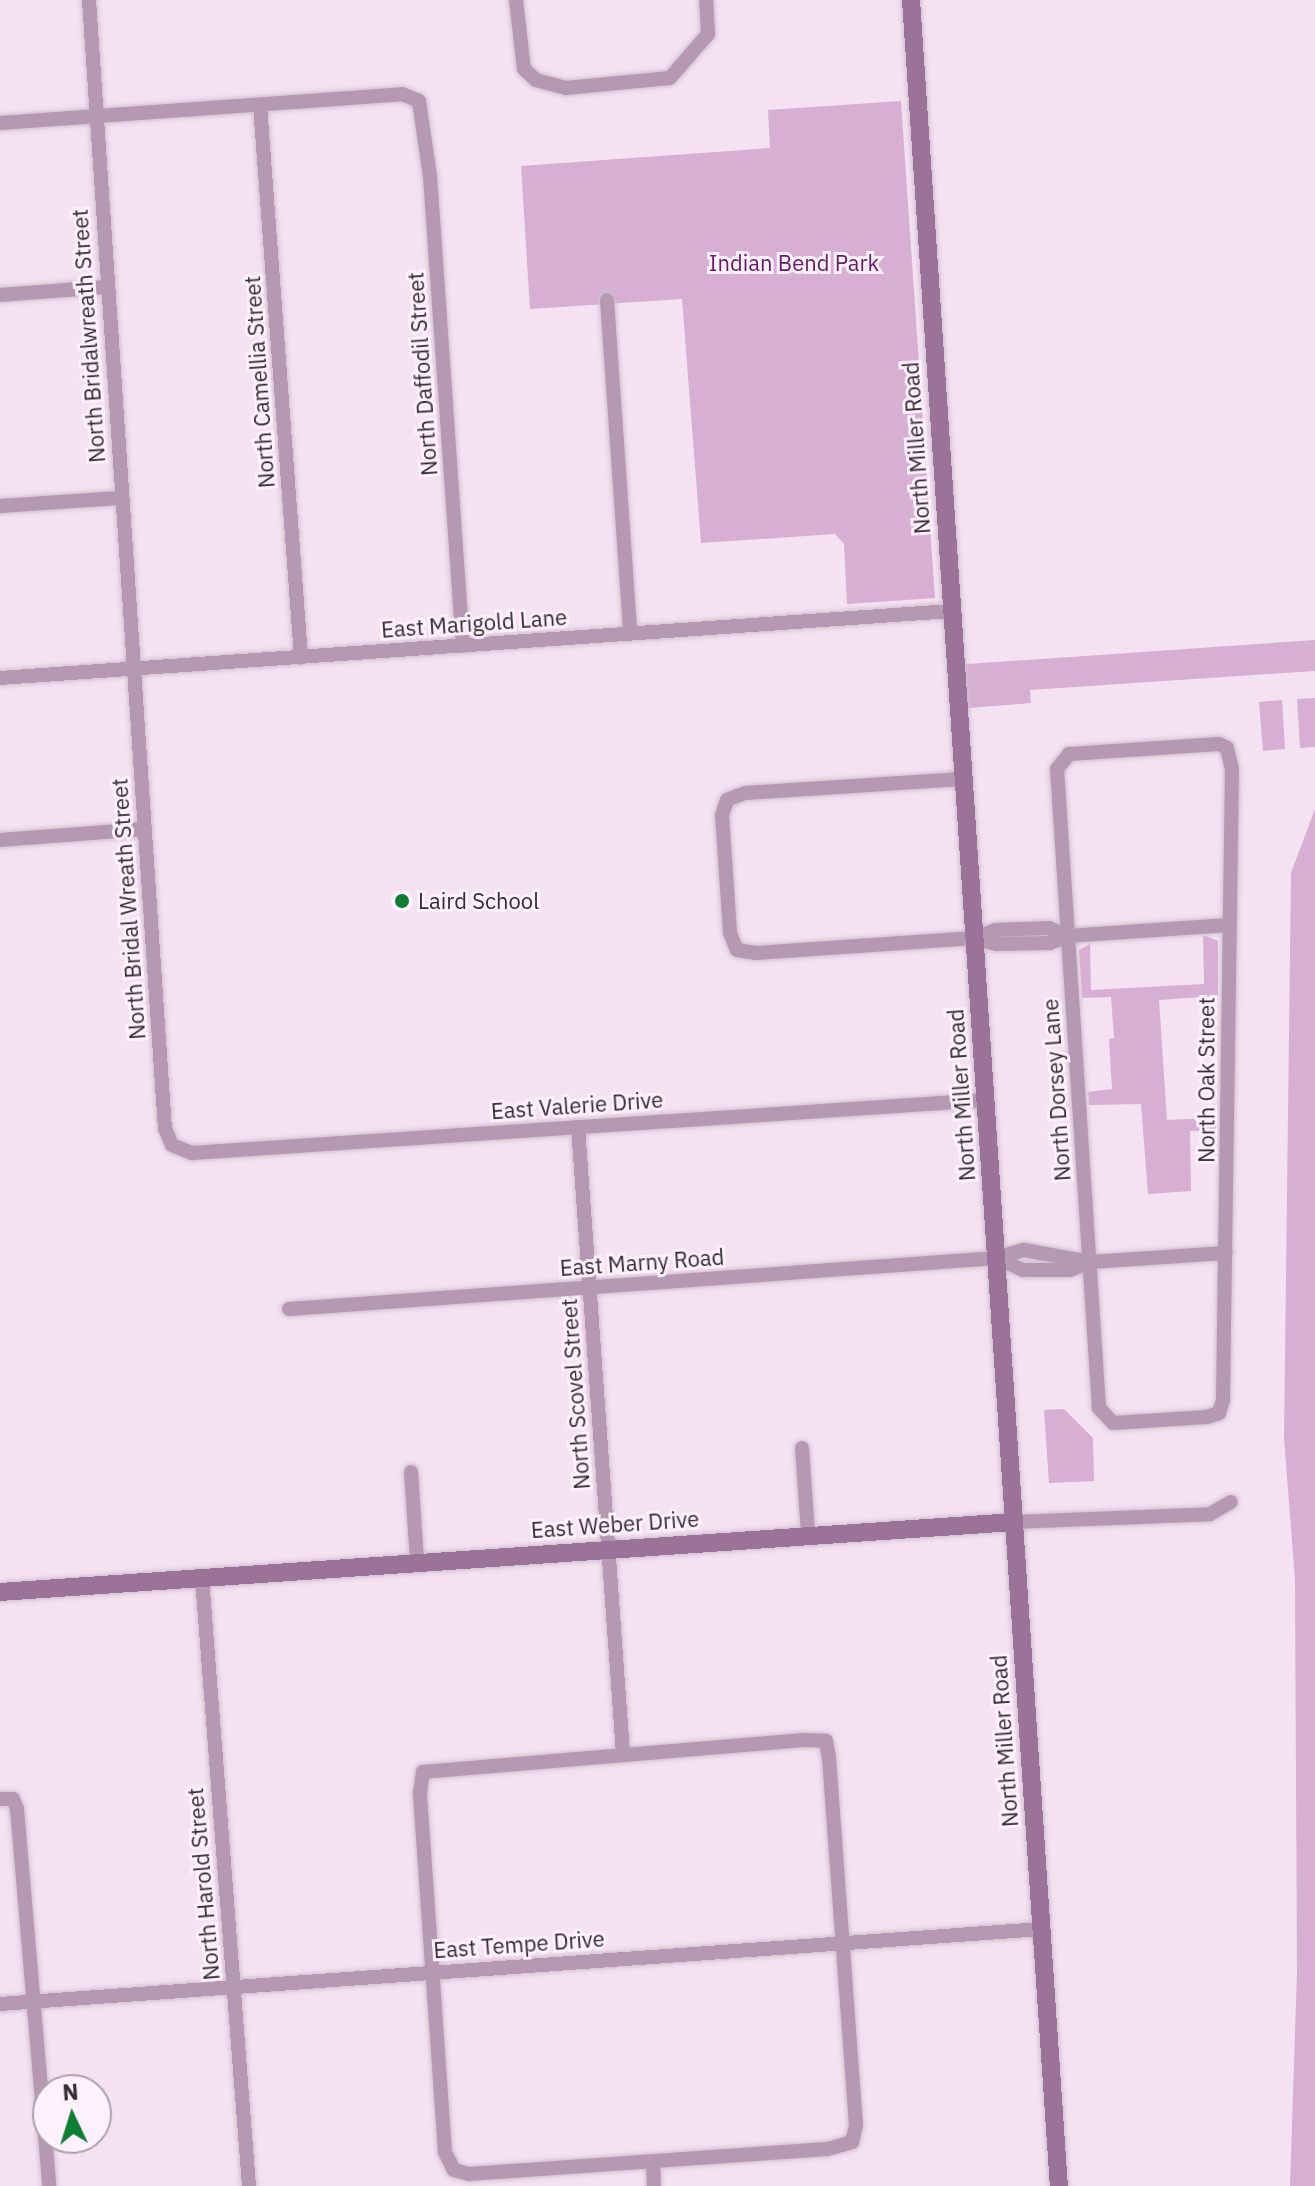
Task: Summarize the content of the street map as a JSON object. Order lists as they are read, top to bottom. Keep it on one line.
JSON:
{"streets":{"street":["North Bridalwreath Street","North Daffodil Street","North Camellia Street","North Miller Road","East Marigold Lane","North Bridal Wreath Street","North Oak Street","North Dorsey Lane","East Valerie Drive","East Marny Road","North Scovel Street","East Weber Drive","North Harold Street","East Tempe Drive"]},"crossings":[["North Bridalwreath Street","East Marigold Lane"],["North Bridalwreath Street","North Bridal Wreath Street"],["North Daffodil Street","North Camellia Street"],["North Daffodil Street","East Marigold Lane"],["North Camellia Street","East Marigold Lane"],["North Miller Road","East Marigold Lane"],["North Miller Road","East Valerie Drive"],["North Miller Road","East Marny Road"],["North Miller Road","East Weber Drive"],["North Miller Road","East Tempe Drive"],["East Marigold Lane","North Bridal Wreath Street"],["North Bridal Wreath Street","East Valerie Drive"],["North Oak Street","North Dorsey Lane"],["North Oak Street","East Marny Road"],["North Dorsey Lane","East Marny Road"],["East Valerie Drive","North Scovel Street"],["East Marny Road","North Scovel Street"],["North Scovel Street","East Weber Drive"],["East Weber Drive","North Harold Street"],["North Harold Street","East Tempe Drive"]],"parks":["Indian Bend Park"],"places":["Laird School"],"north":"top"}
